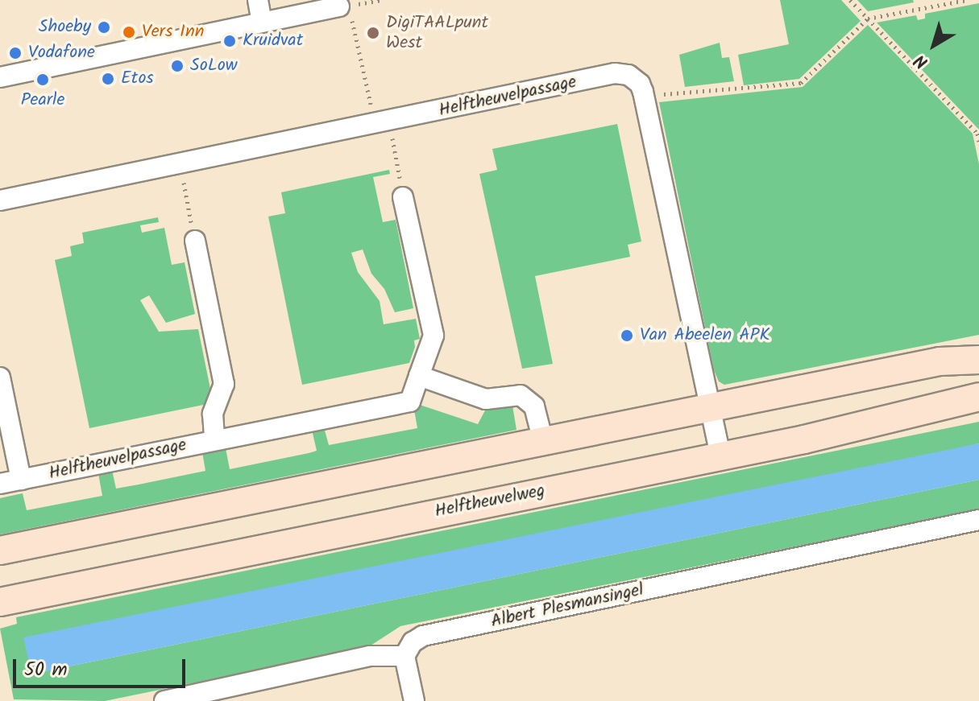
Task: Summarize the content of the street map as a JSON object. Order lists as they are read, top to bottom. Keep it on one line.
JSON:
{"streets":{"main road":["Helftheuvelweg"],"street":["Helftheuvelpassage","Albert Plesmansingel"]},"places":["Shoeby","Vers Inn","DigiTAALpunt West","Kruidvat","Vodafone","SoLow","Etos","Pearle","Van Abeelen APK"],"scale_bar":"50 m","north":"bottom left"}
